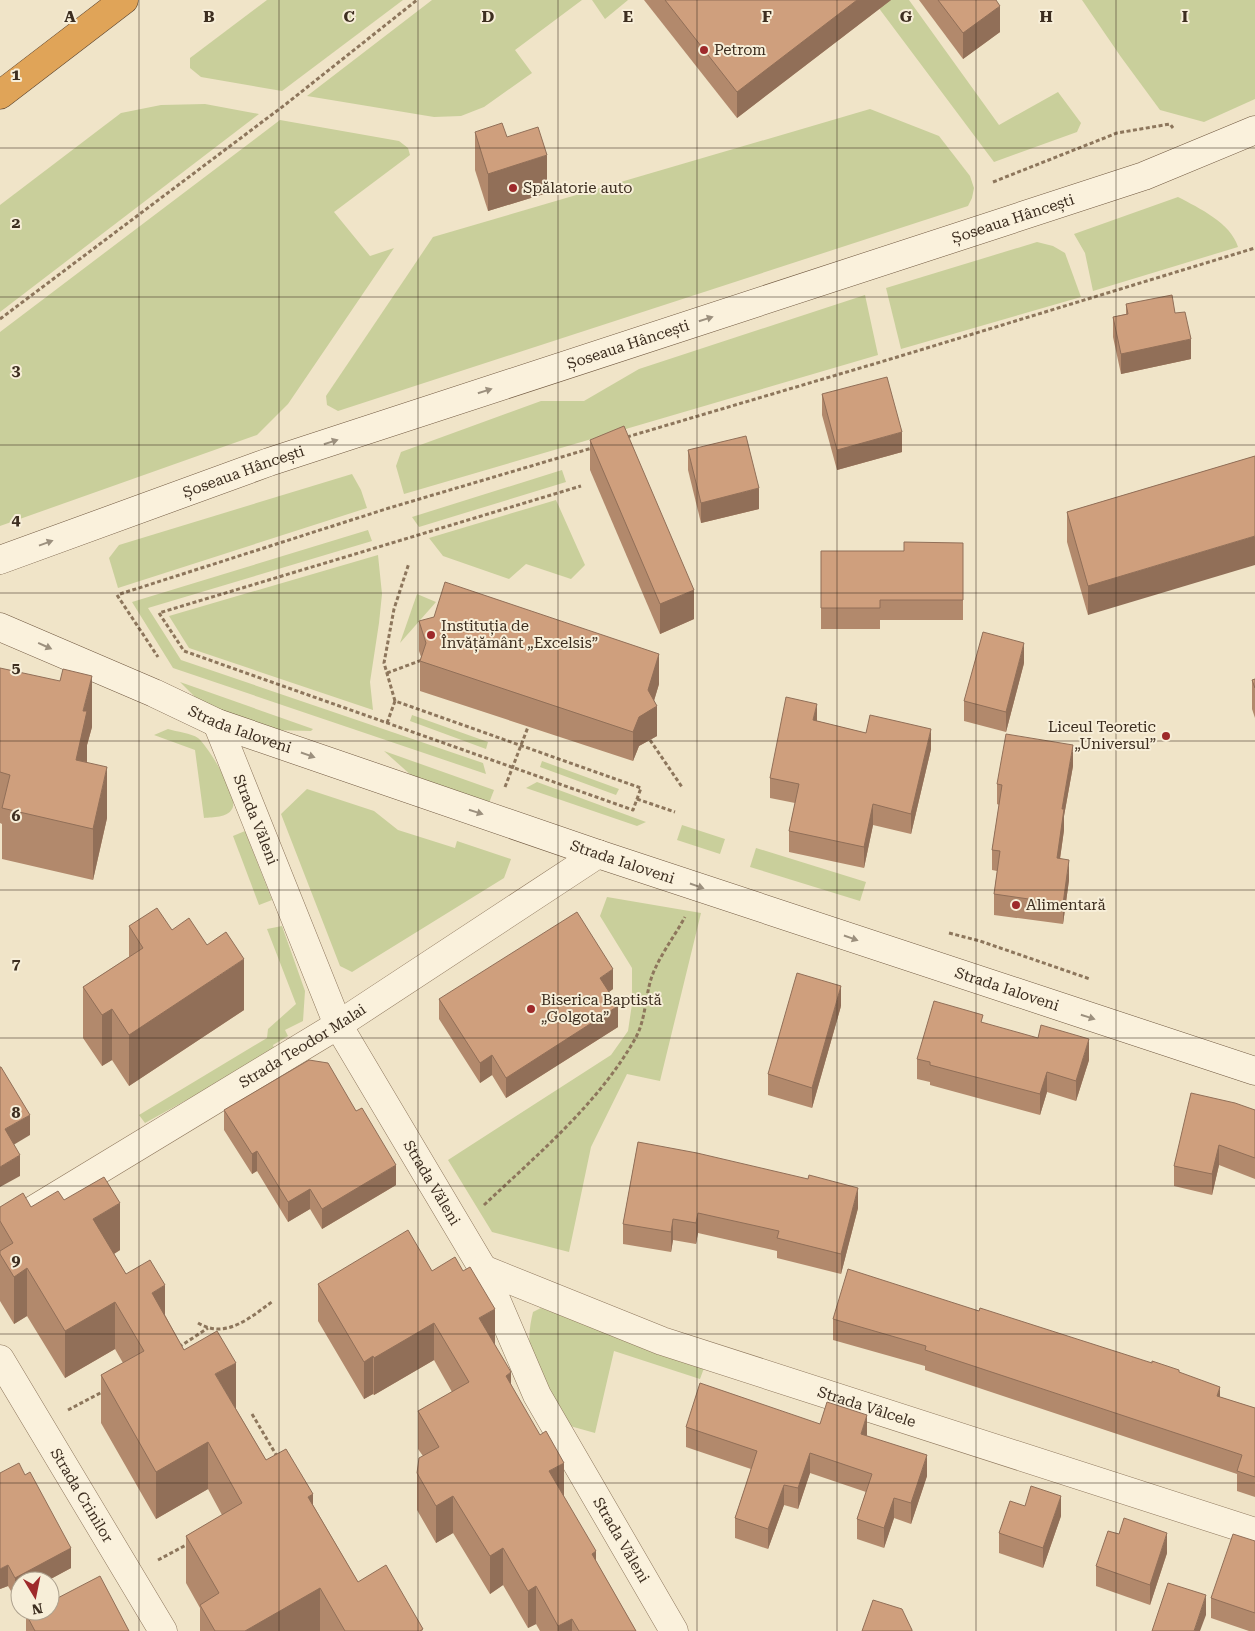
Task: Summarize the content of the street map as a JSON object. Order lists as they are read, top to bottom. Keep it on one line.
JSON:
{"streets":{"street":["Șoseaua Hâncești","Strada Ialoveni","Strada Văleni","Strada Teodor Malai","Strada Vâlcele","Strada Crinilor"]},"crossings":[["Strada Ialoveni","Strada Văleni"],["Strada Ialoveni","Strada Teodor Malai"],["Strada Văleni","Strada Teodor Malai"],["Strada Văleni","Strada Vâlcele"]],"one_way":["Șoseaua Hâncești","Strada Ialoveni"],"places":["Petrom","Spălatorie auto","Instituția de Învățământ „Excelsis”","Liceul Teoretic „Universul”","Alimentară","Biserica Baptistă „Golgota”"],"north":"bottom","grid":{"columns":["A","B","C","D","E","F","G","H","I"],"rows":["1","2","3","4","5","6","7","8","9"]}}
